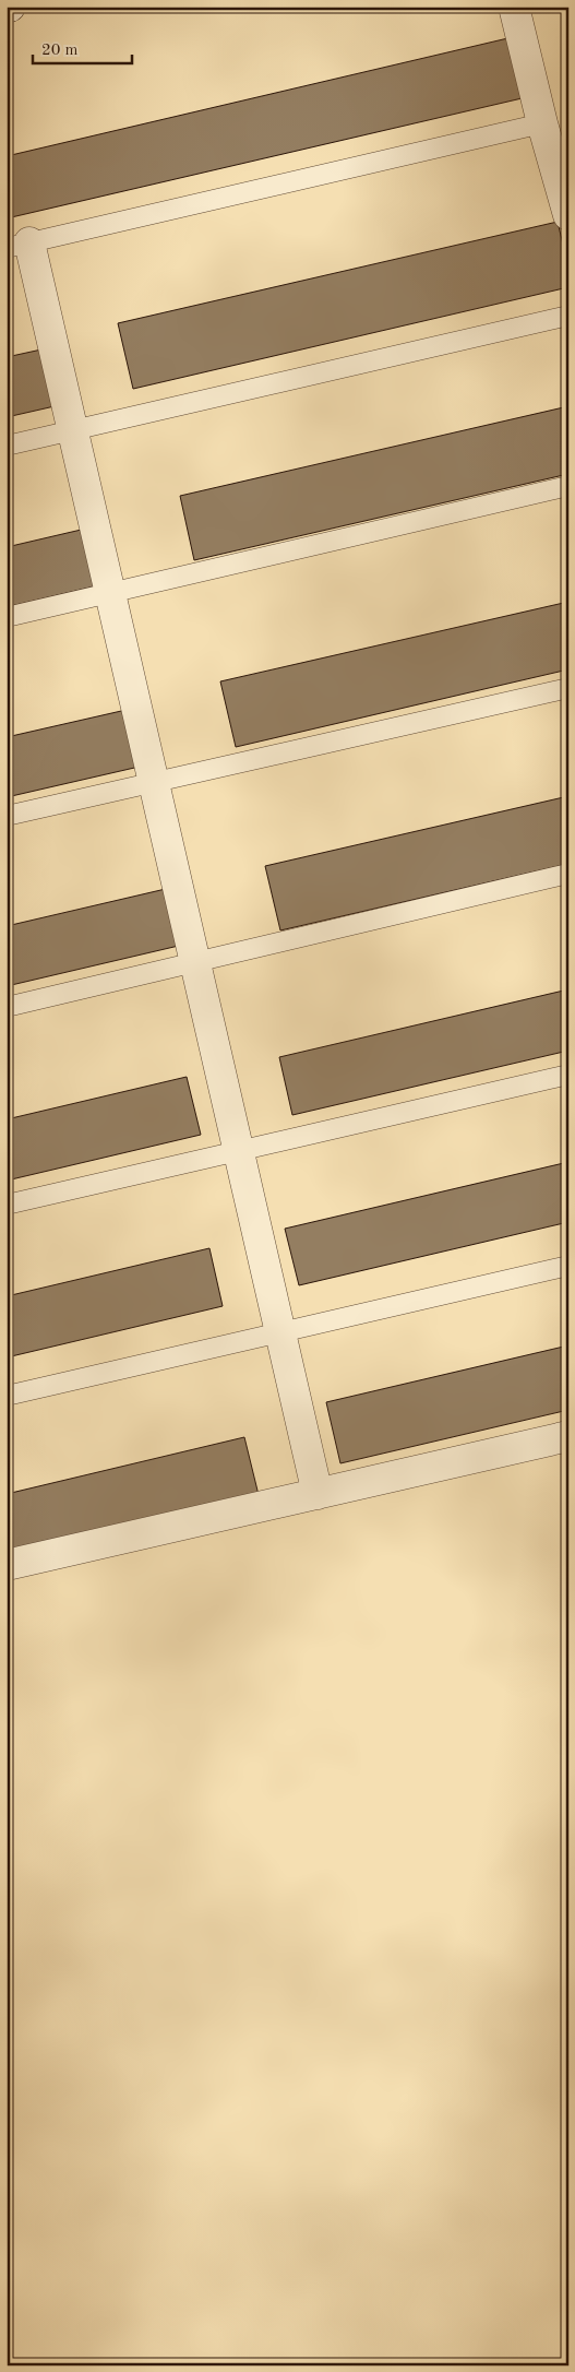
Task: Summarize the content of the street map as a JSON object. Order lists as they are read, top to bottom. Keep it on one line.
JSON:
{"scale_bar":"20 m"}
